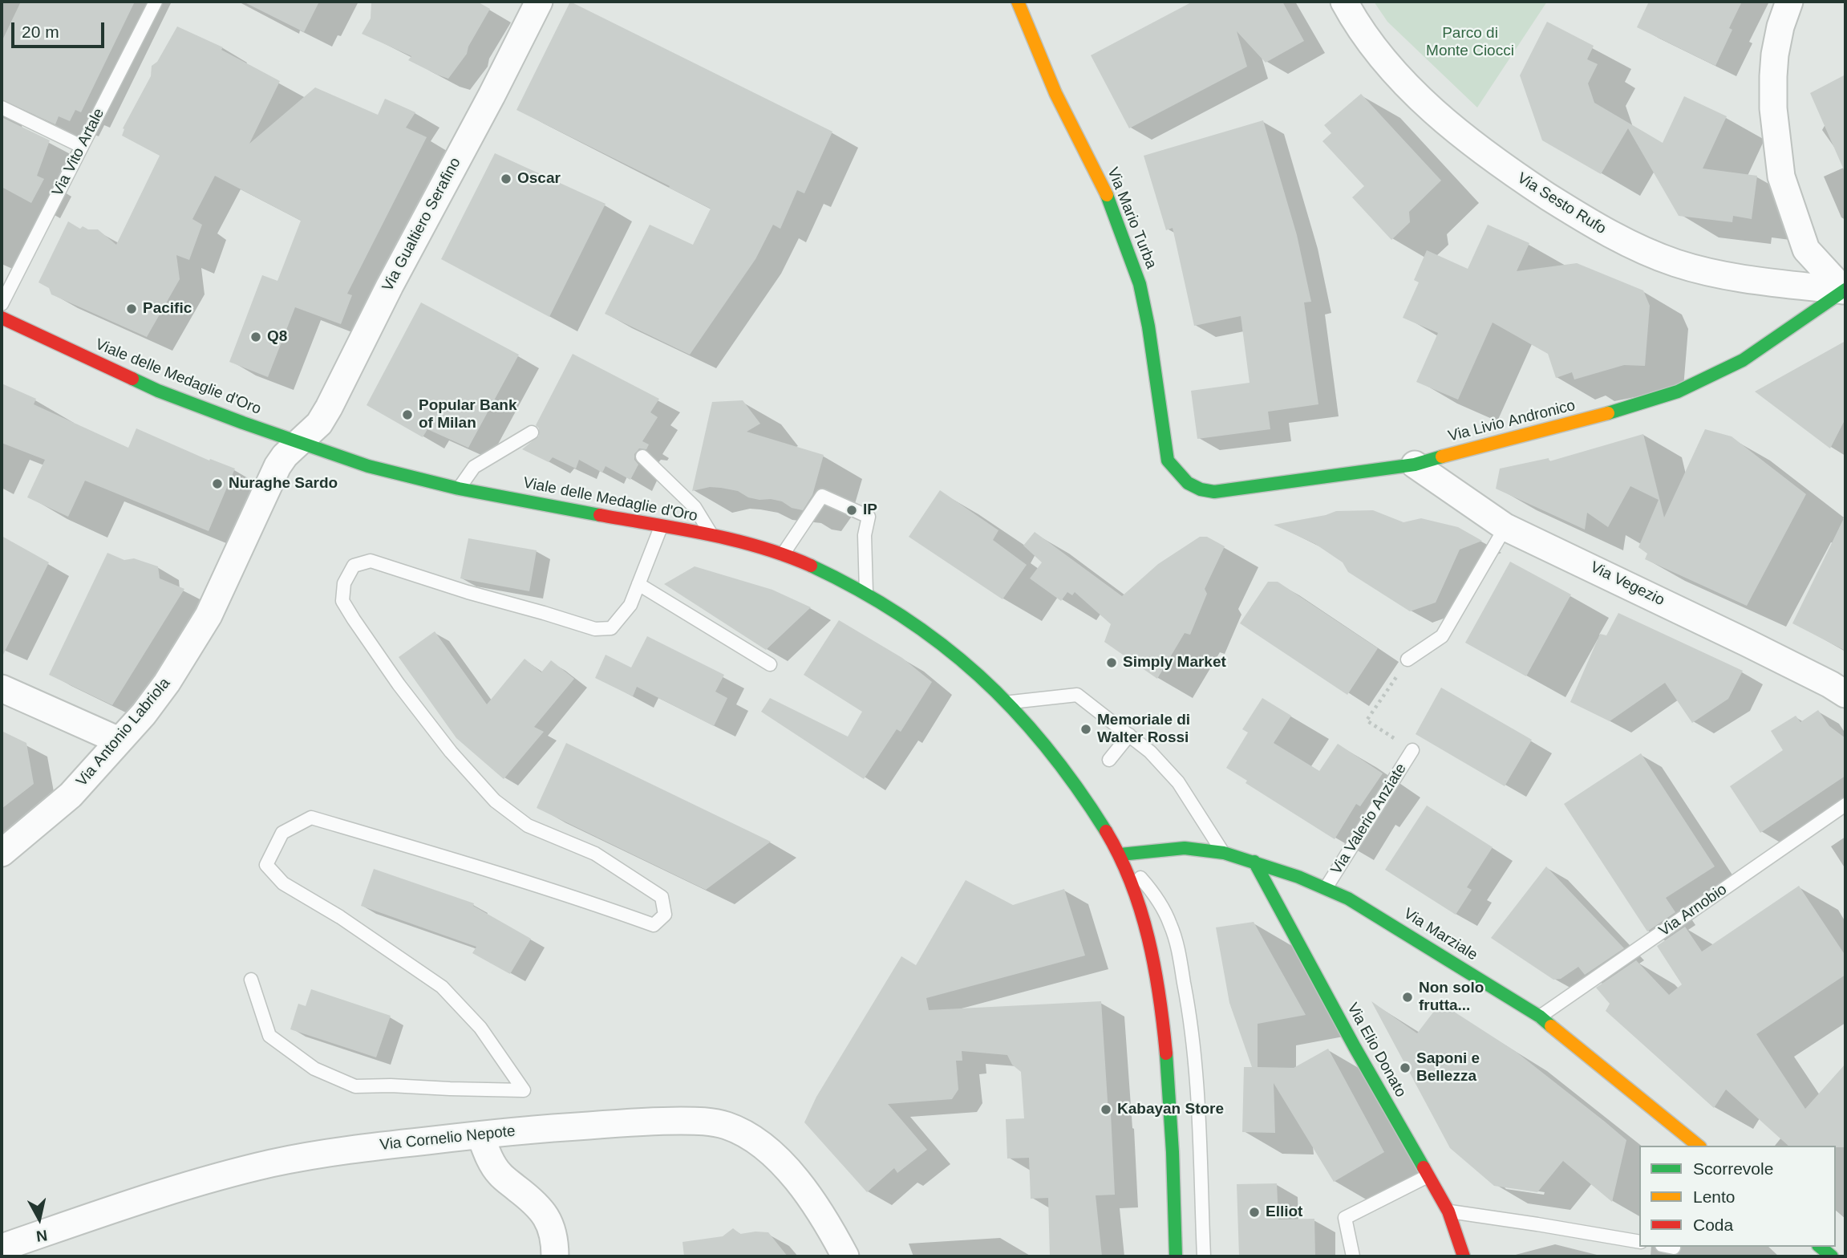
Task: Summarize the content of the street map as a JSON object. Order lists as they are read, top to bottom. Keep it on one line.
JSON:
{"streets":{"street":["Via Sesto Rufo","Via Mario Turba","Via Gualtiero Serafino","Viale delle Medaglie d'Oro","Via Livio Andronico","Via Vegezio","Via Antonio Labriola","Via Marziale","Via Elio Donato","Via Cornelio Nepote"],"lane":["Via Vito Artale","Via Valerio Anziate","Via Arnobio"]},"crossings":[["Via Sesto Rufo","Via Livio Andronico"],["Via Mario Turba","Via Livio Andronico"],["Via Gualtiero Serafino","Viale delle Medaglie d'Oro"],["Via Gualtiero Serafino","Via Antonio Labriola"],["Viale delle Medaglie d'Oro","Via Antonio Labriola"],["Viale delle Medaglie d'Oro","Via Marziale"],["Via Livio Andronico","Via Vegezio"],["Via Valerio Anziate","Via Marziale"],["Via Arnobio","Via Marziale"],["Via Marziale","Via Elio Donato"]],"parks":["Parco di Monte Ciocci"],"places":["Oscar","Pacific","Q8","Popular Bank of Milan","Nuraghe Sardo","IP","Simply Market","Memoriale di Walter Rossi","Non solo frutta...","Saponi e Bellezza","Kabayan Store","Elliot"],"legend":["Scorrevole","Lento","Coda"],"scale_bar":"20 m","north":"bottom"}
